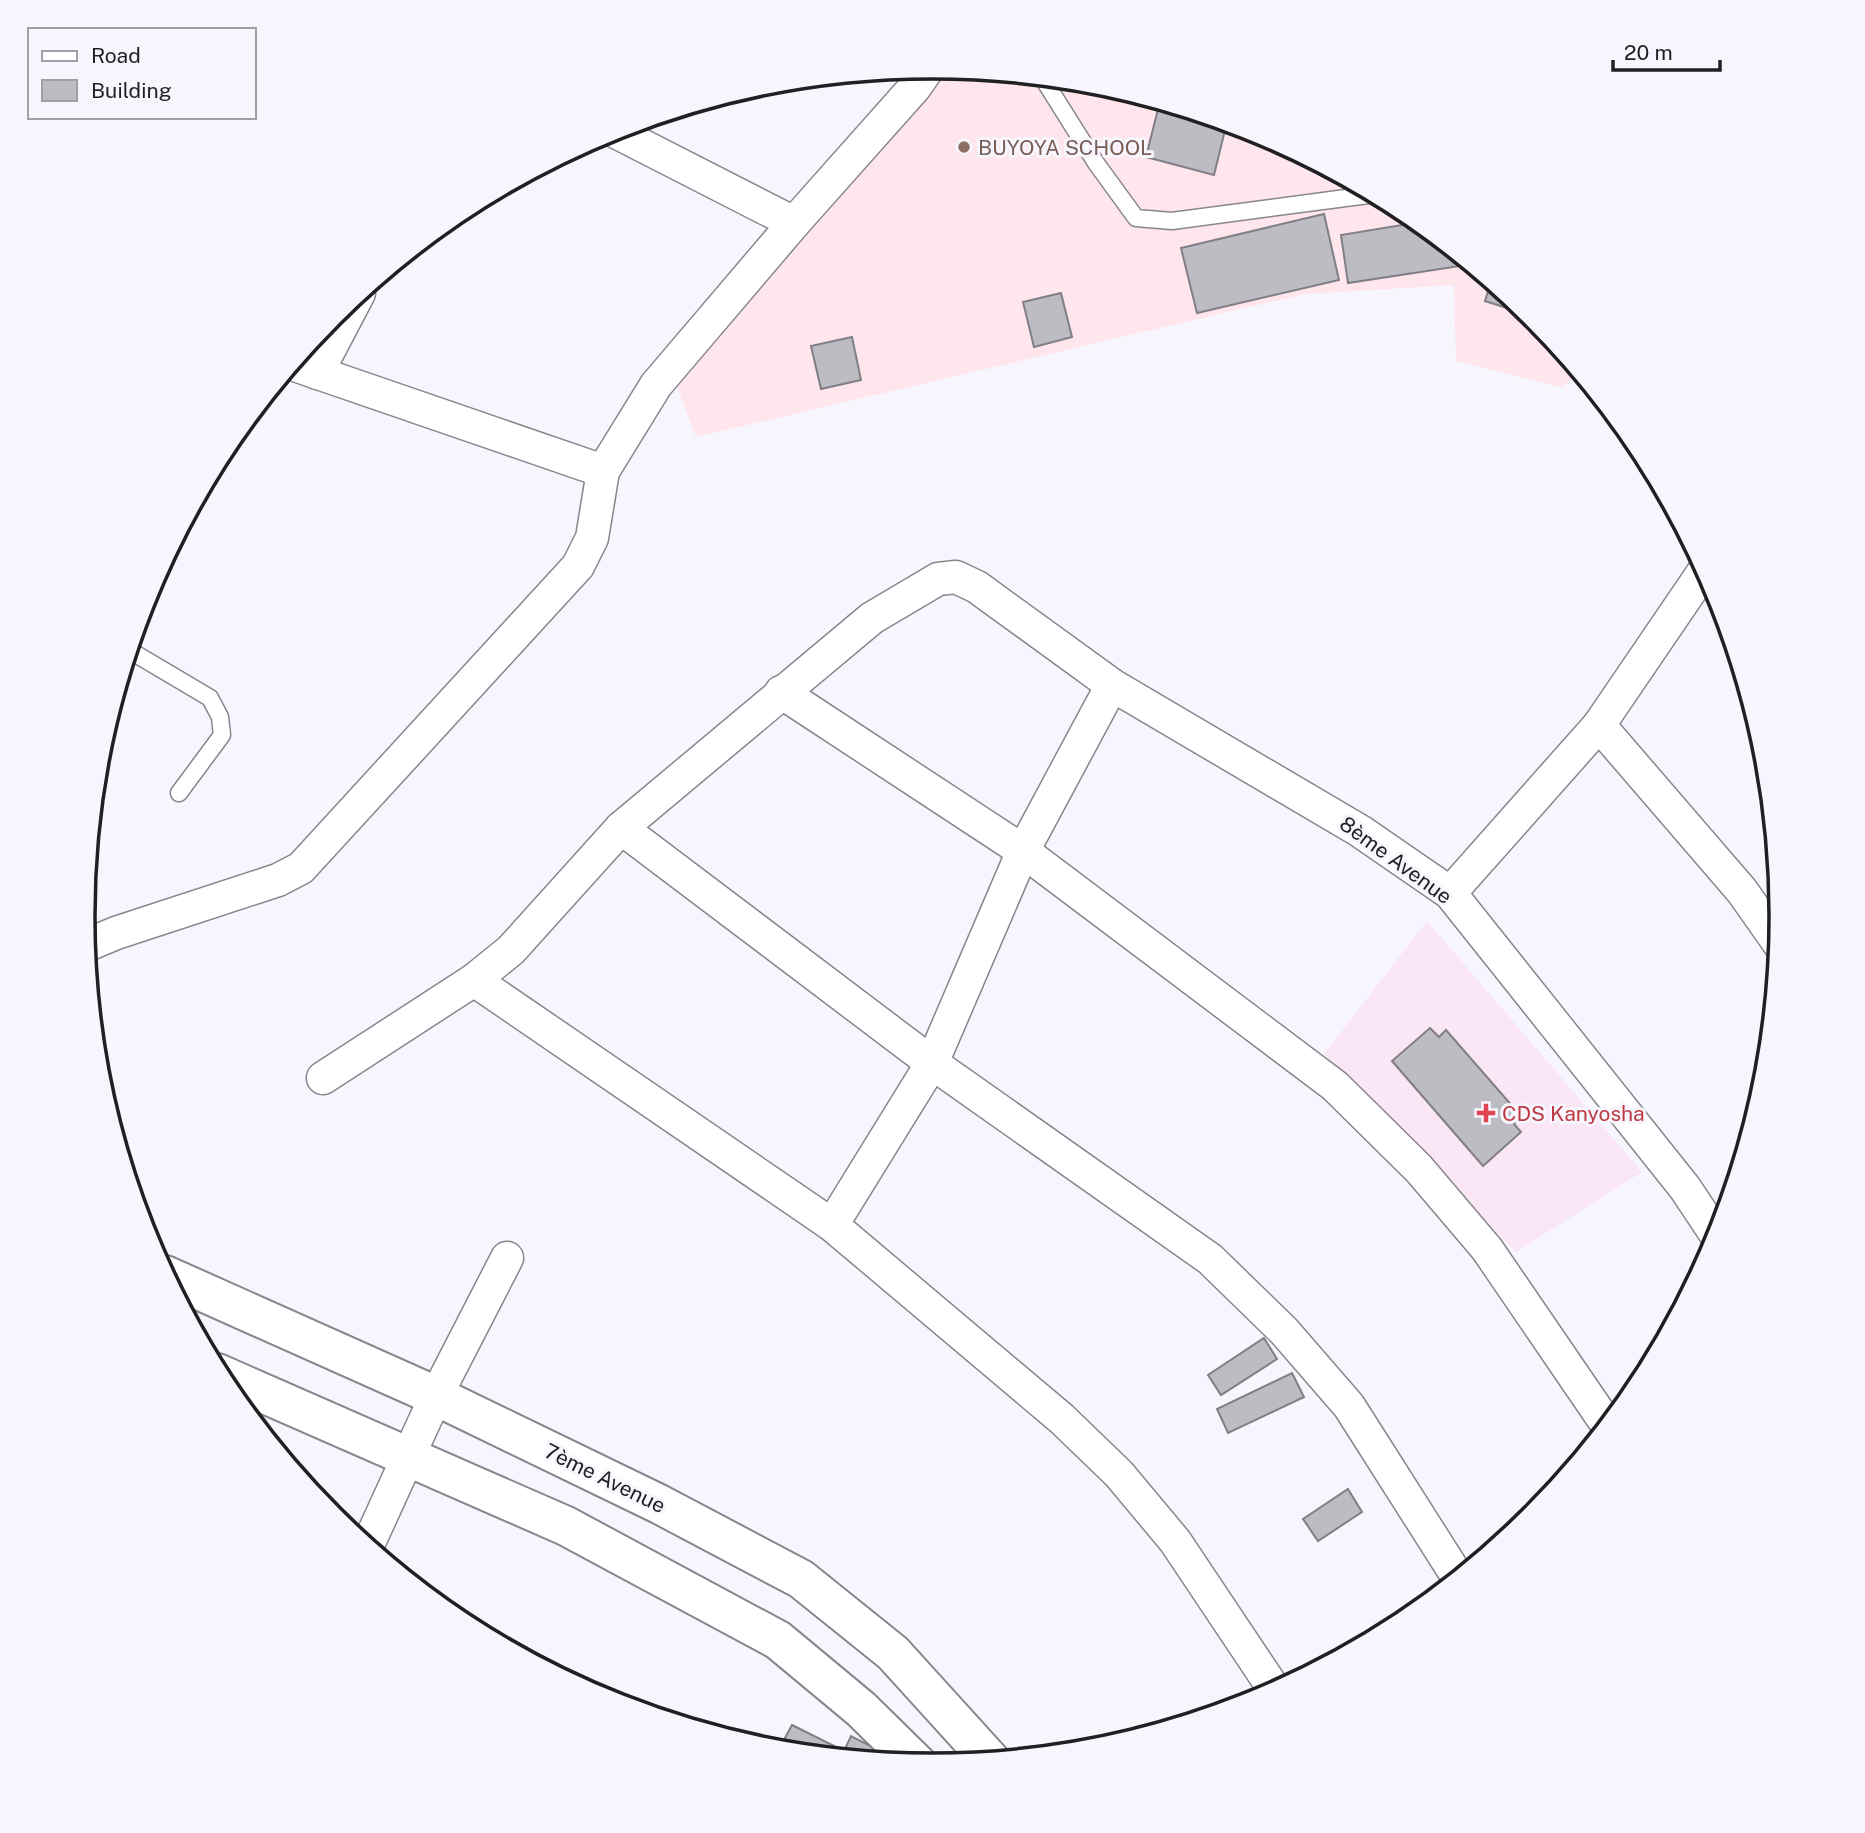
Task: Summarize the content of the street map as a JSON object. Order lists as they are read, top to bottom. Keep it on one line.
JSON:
{"streets":{"street":["8ème Avenue","7ème Avenue"]},"places":{"other":["BUYOYA SCHOOL"],"health":["CDS Kanyosha"]},"legend":["Road","Building"],"scale_bar":"20 m"}
